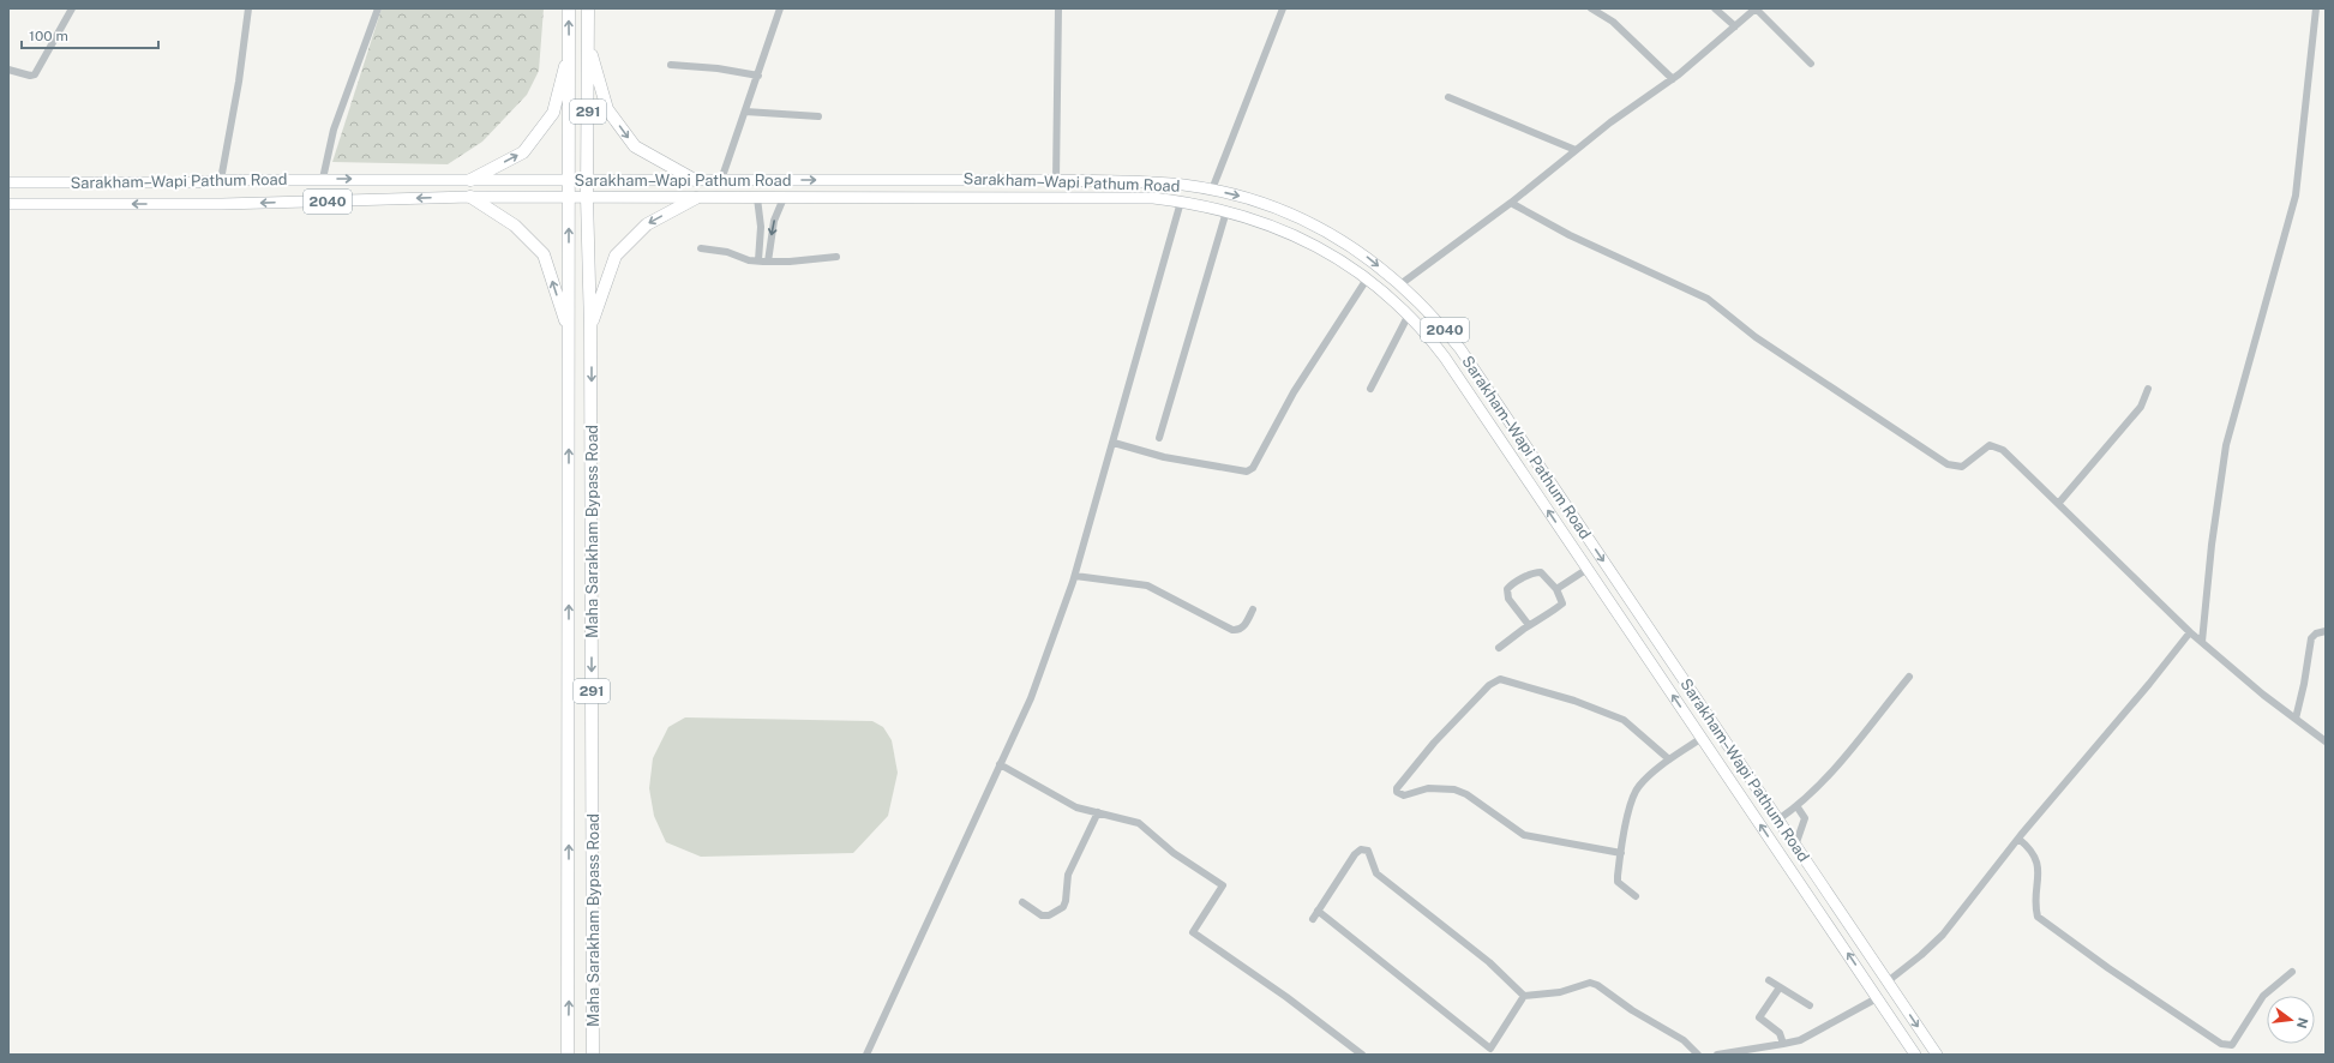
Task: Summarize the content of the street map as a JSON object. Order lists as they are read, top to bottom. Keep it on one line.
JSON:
{"streets":{"highway":["291","Maha Sarakham Bypass Road"],"main road":["Sarakham–Wapi Pathum Road","2040"]},"crossings":[["Sarakham–Wapi Pathum Road","Maha Sarakham Bypass Road"]],"scale_bar":"100 m","north":"right"}
